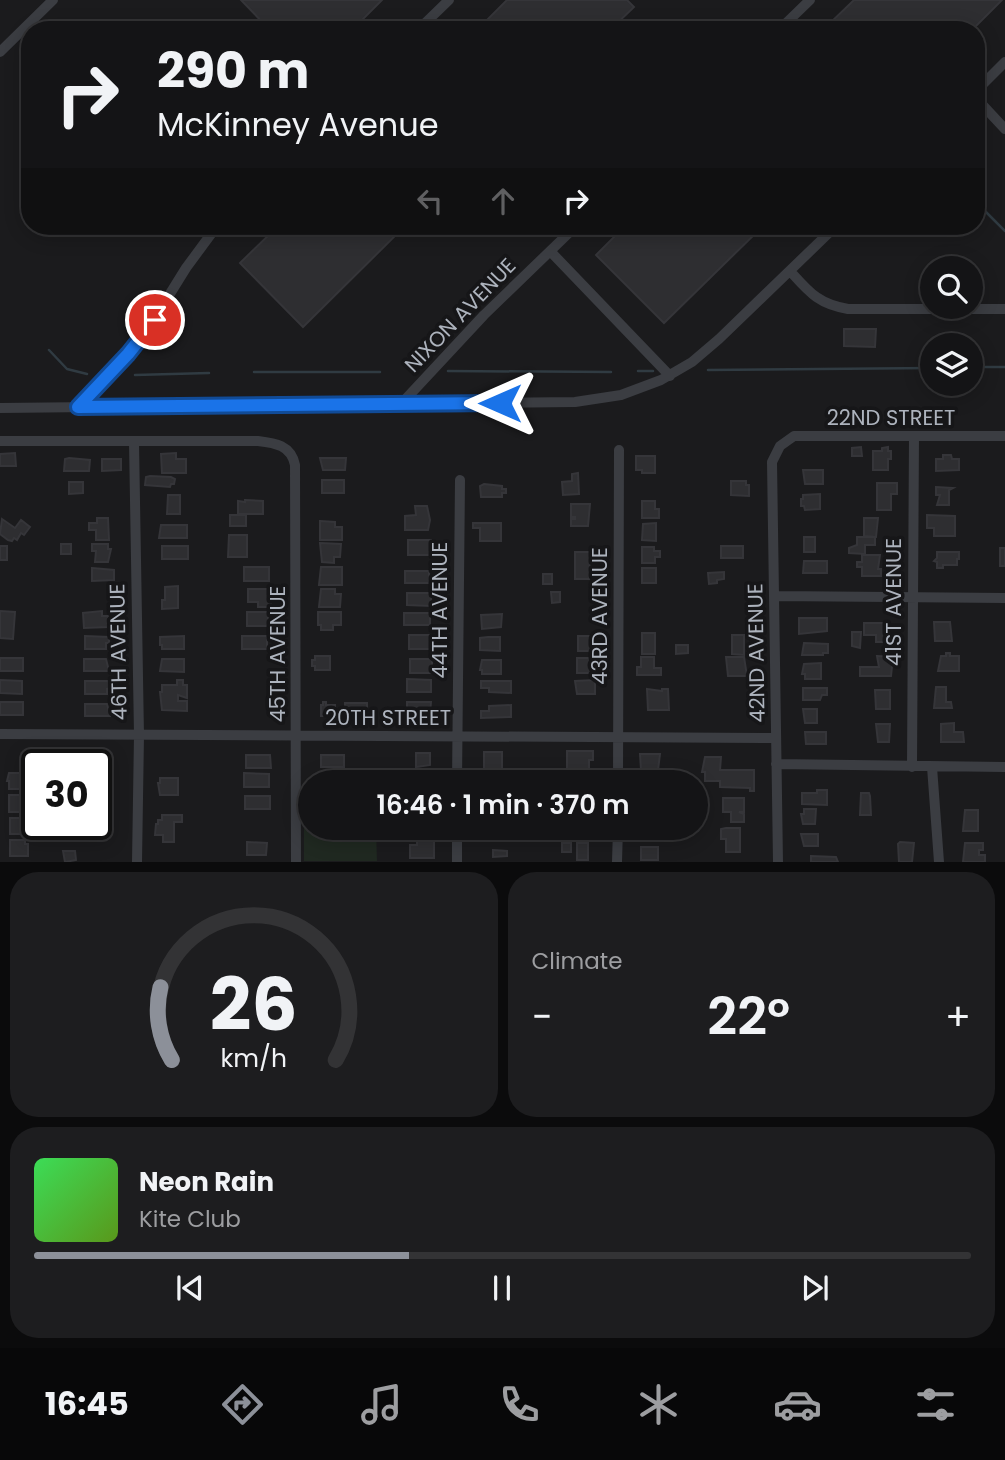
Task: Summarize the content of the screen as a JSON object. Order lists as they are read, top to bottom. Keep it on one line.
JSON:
{"streets":{"street":["NIXON AVENUE","22ND STREET","41ST AVENUE","44TH AVENUE","43RD AVENUE","46TH AVENUE","42ND AVENUE","45TH AVENUE","20TH STREET"]},"crossings":[["22ND STREET","41ST AVENUE"],["22ND STREET","42ND AVENUE"],["44TH AVENUE","20TH STREET"],["43RD AVENUE","20TH STREET"],["46TH AVENUE","45TH AVENUE"],["46TH AVENUE","20TH STREET"],["42ND AVENUE","20TH STREET"],["45TH AVENUE","20TH STREET"]],"page":{"turn":["290 m","McKinney Avenue"],"limit":"30","trip":"16:46 · 1 min · 370 m","tile":"Climate","heat":["−","22°","+"],"song":["Neon Rain","Kite Club"],"tabs":"16:45","gauge":["26","km/h"]}}
